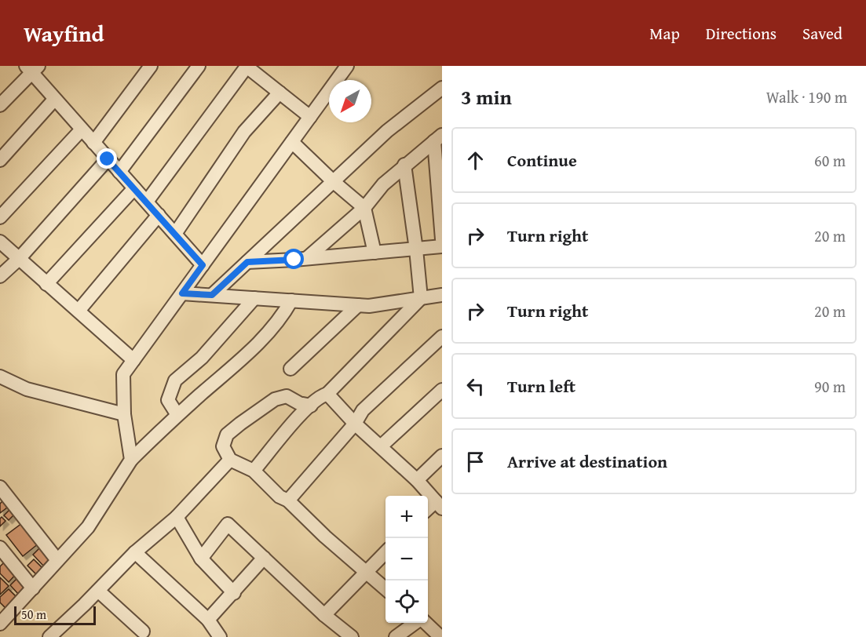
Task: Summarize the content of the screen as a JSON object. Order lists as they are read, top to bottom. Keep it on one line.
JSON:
{"scale_bar":"50 m","north":"bottom left","page":{"header":"Wayfind","nav":["Map","Directions","Saved"],"heading":["3 min","Walk · 190 m"],"list":[["Continue","60 m"],["Turn right","20 m"],["Turn right","20 m"],["Turn left","90 m"],"Arrive at destination"],"map_buttons":["+","−"],"scale":"50 m"}}
